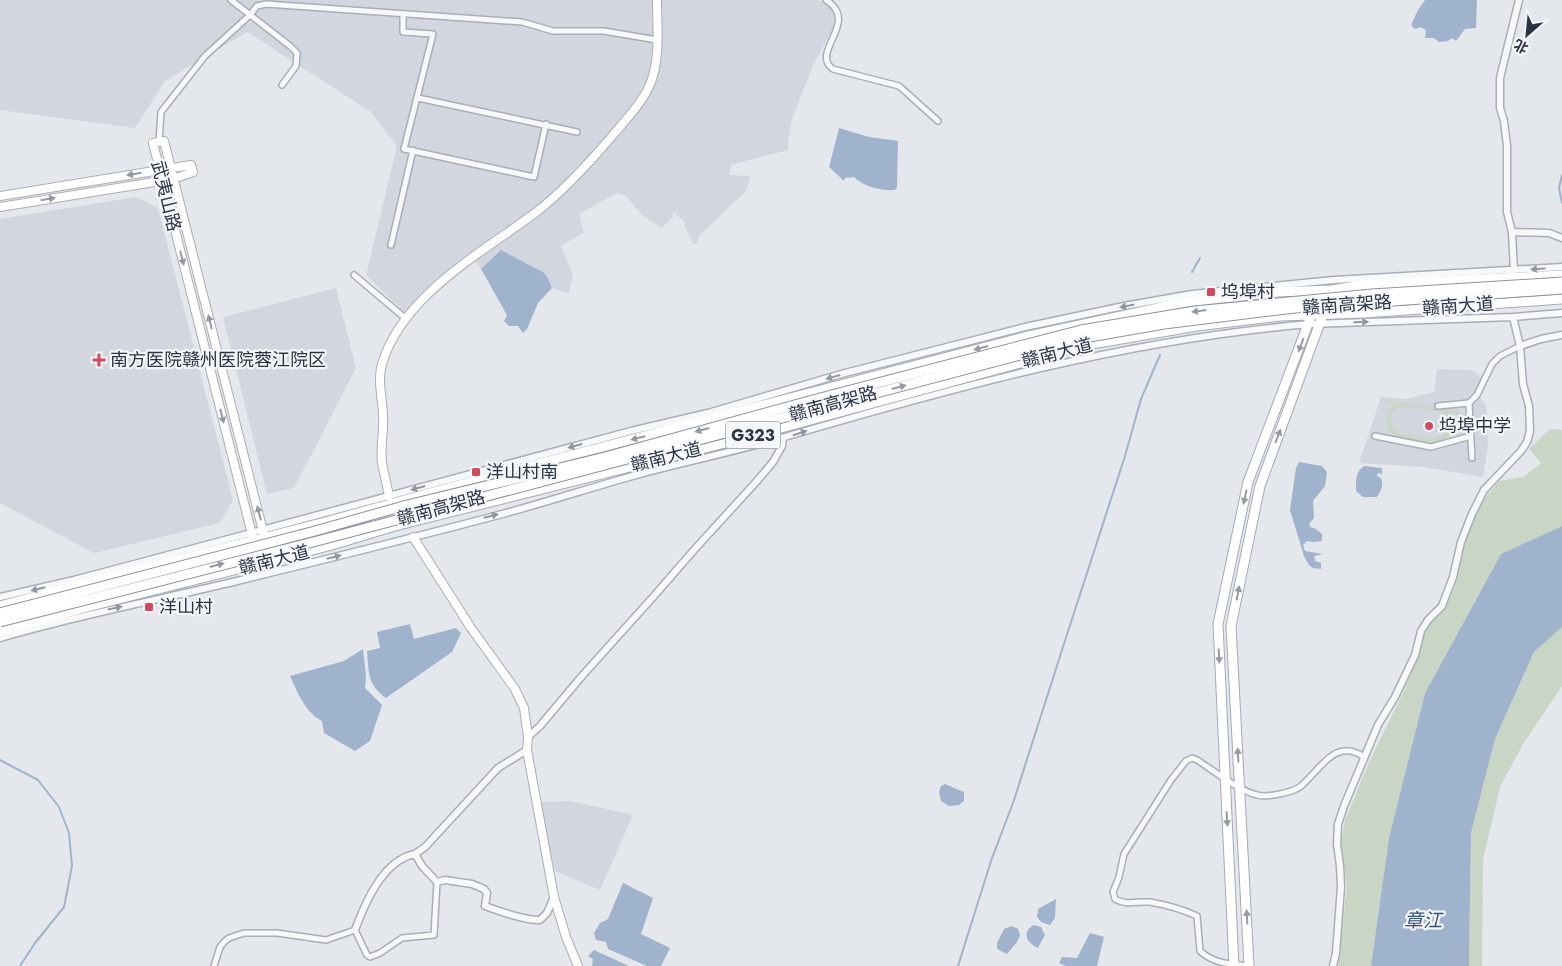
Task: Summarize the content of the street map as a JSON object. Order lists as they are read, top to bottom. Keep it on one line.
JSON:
{"streets":{"main road":["武夷山路","赣南高架路","赣南大道","G323"]},"crossings":[["武夷山路","赣南大道"]],"water":["章江"],"places":{"transit":["坞埠村","洋山村南","洋山村"],"health":["南方医院赣州医院蓉江院区"],"other":["坞埠中学"]},"north":"bottom left"}
